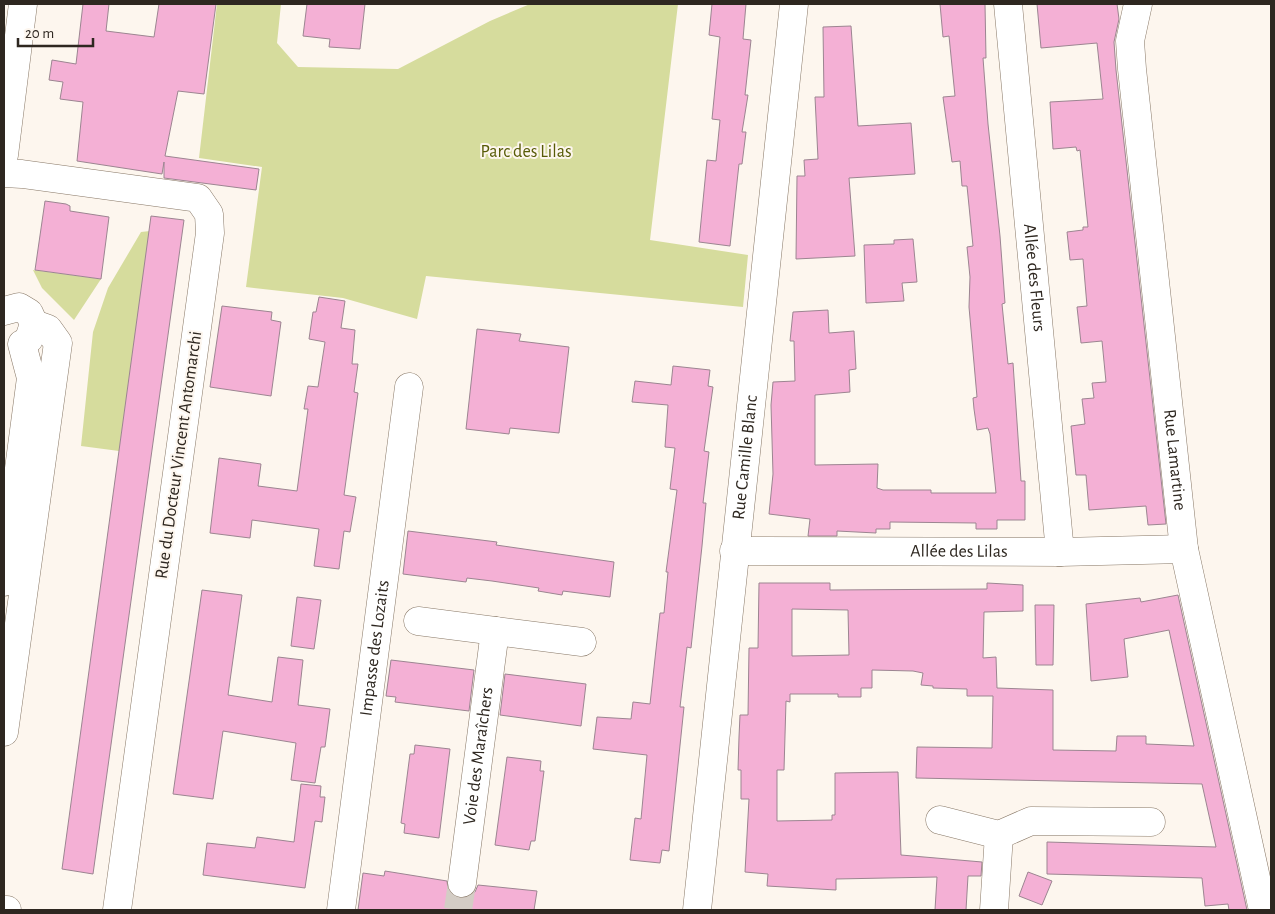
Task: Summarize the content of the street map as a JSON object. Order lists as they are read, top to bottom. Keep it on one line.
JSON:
{"streets":{"street":["Allée des Fleurs","Rue du Docteur Vincent Antomarchi","Rue Camille Blanc","Rue Lamartine","Allée des Lilas","Impasse des Lozaits","Voie des Maraîchers"]},"crossings":[["Allée des Fleurs","Allée des Lilas"],["Rue Camille Blanc","Allée des Lilas"],["Rue Lamartine","Allée des Lilas"]],"parks":["Parc des Lilas"],"scale_bar":"20 m"}
